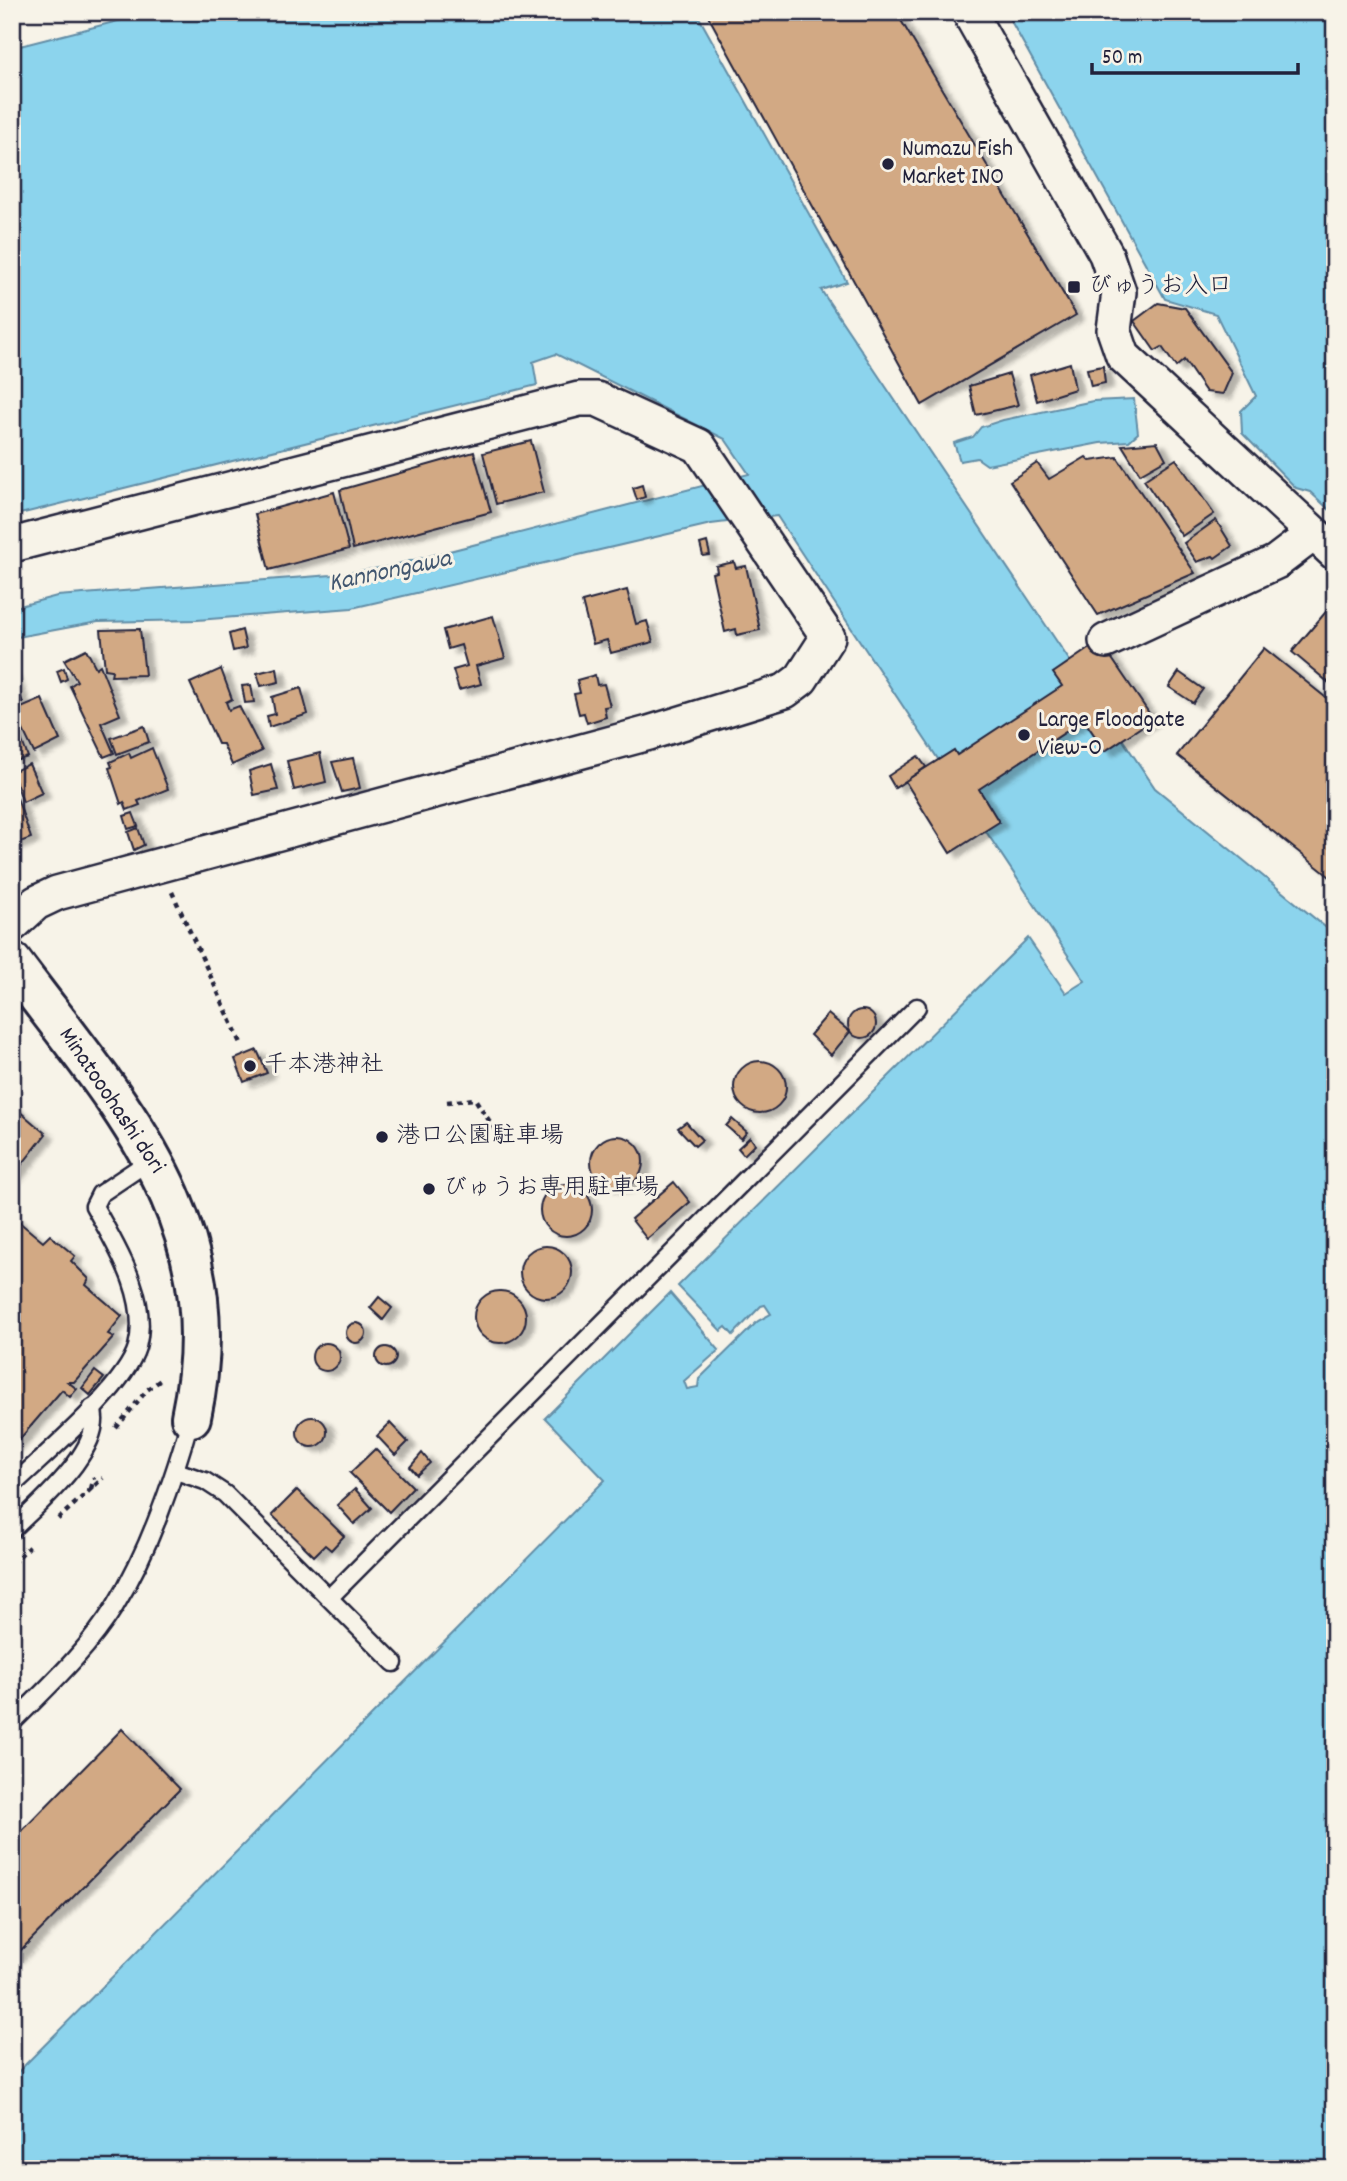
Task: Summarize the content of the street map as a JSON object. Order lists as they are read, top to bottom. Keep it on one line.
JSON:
{"streets":{"street":["Minatooohashi dori"]},"water":["Kannongawa"],"places":{"other":["Numazu Fish Market INO","Large Floodgate View-O","千本港神社","港口公園駐車場","びゅうお専用駐車場"],"transit":["びゅうお入口"]},"scale_bar":"50 m"}
